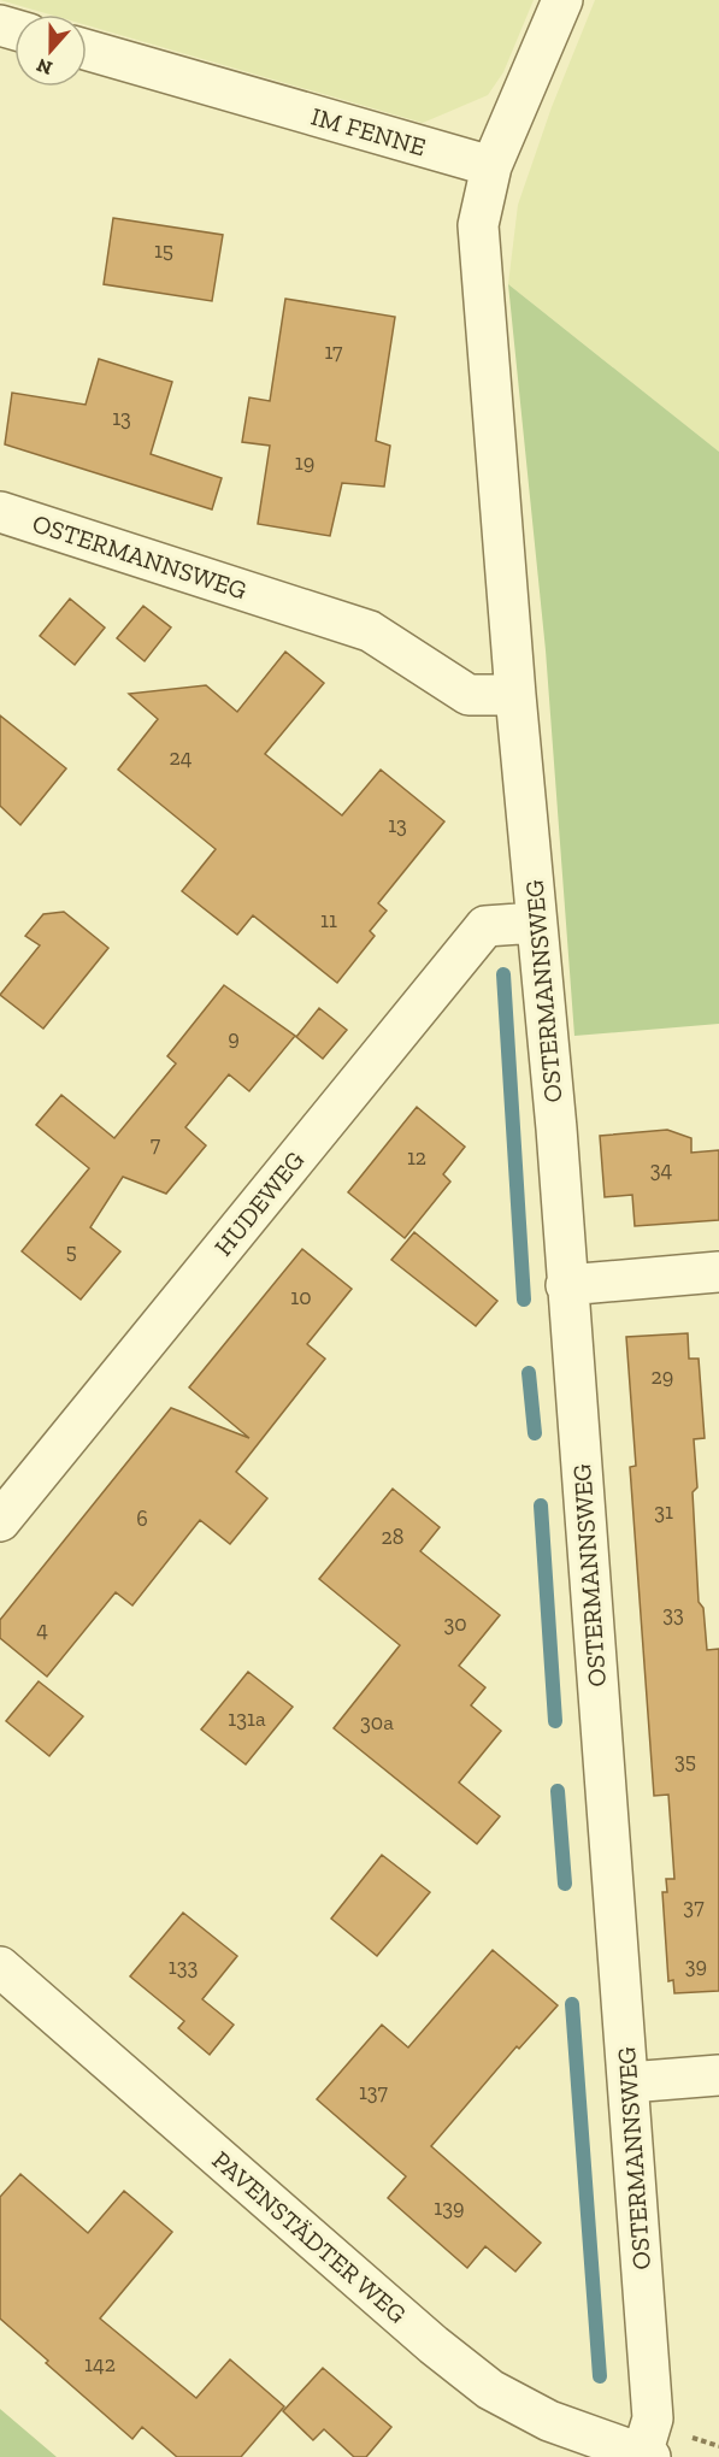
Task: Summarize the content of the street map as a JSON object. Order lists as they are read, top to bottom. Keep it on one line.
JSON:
{"streets":{"street":["IM FENNE","OSTERMANNSWEG","HUDEWEG","PAVENSTÄDTER WEG"]},"crossings":[["IM FENNE","OSTERMANNSWEG"],["OSTERMANNSWEG","HUDEWEG"],["OSTERMANNSWEG","PAVENSTÄDTER WEG"]],"house_numbers":["15","17","13","19","24","13","11","9","7","12","34","5","10","29","31","6","28","33","30","4","131a","30a","35","37","39","133","137","139","142"],"north":"bottom"}
